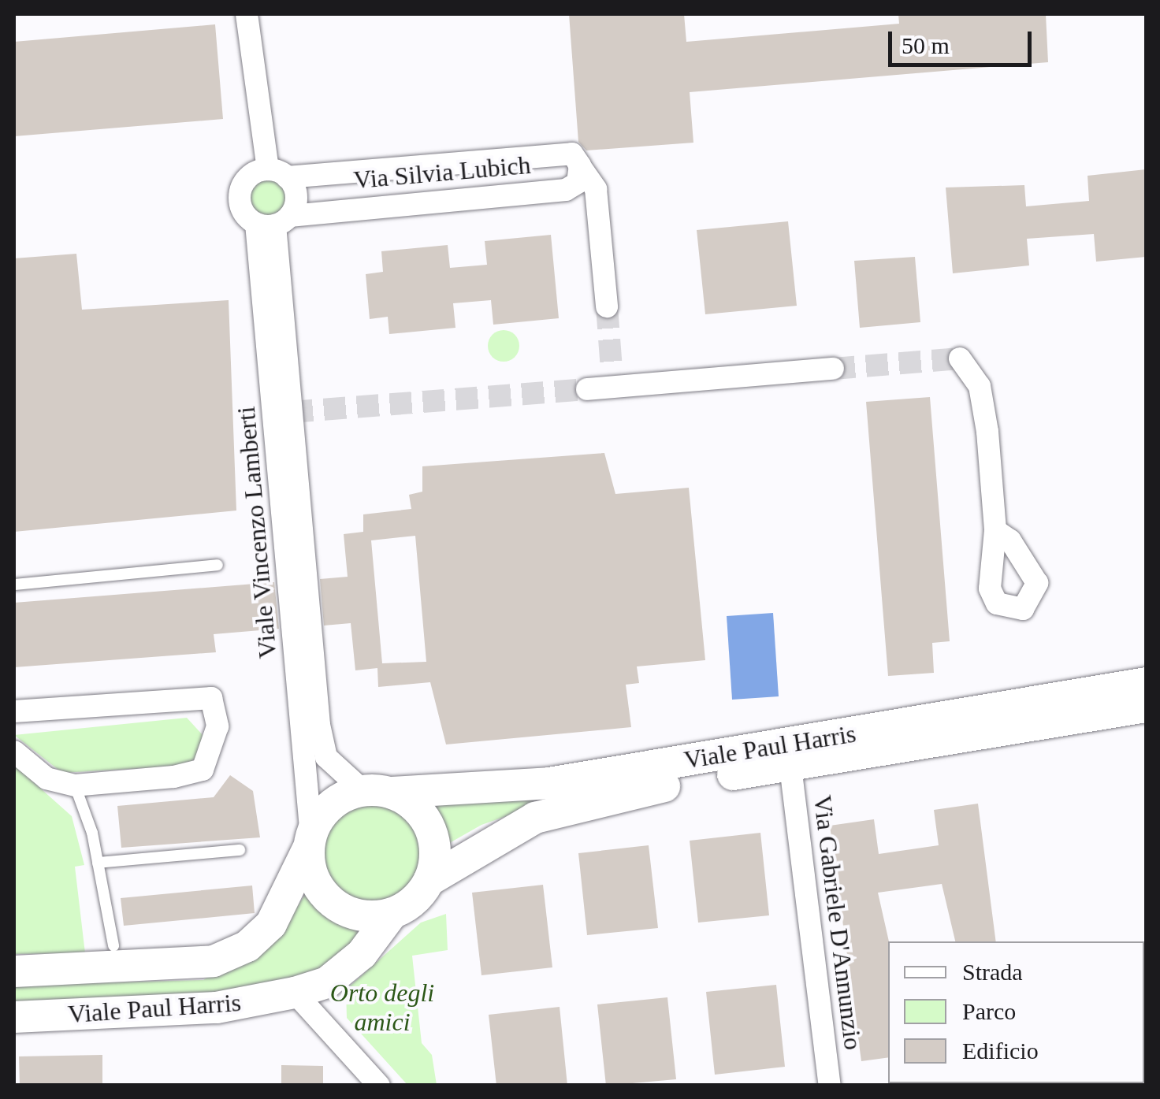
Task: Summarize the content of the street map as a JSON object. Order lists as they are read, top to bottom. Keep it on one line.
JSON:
{"streets":{"street":["Via Silvia Lubich","Viale Vincenzo Lamberti","Viale Paul Harris","Via Gabriele D'Annunzio"]},"crossings":[["Via Silvia Lubich","Viale Vincenzo Lamberti"],["Viale Vincenzo Lamberti","Viale Paul Harris"],["Viale Paul Harris","Via Gabriele D'Annunzio"]],"parks":["Orto degli amici"],"legend":["Strada","Parco","Edificio"],"scale_bar":"50 m"}
